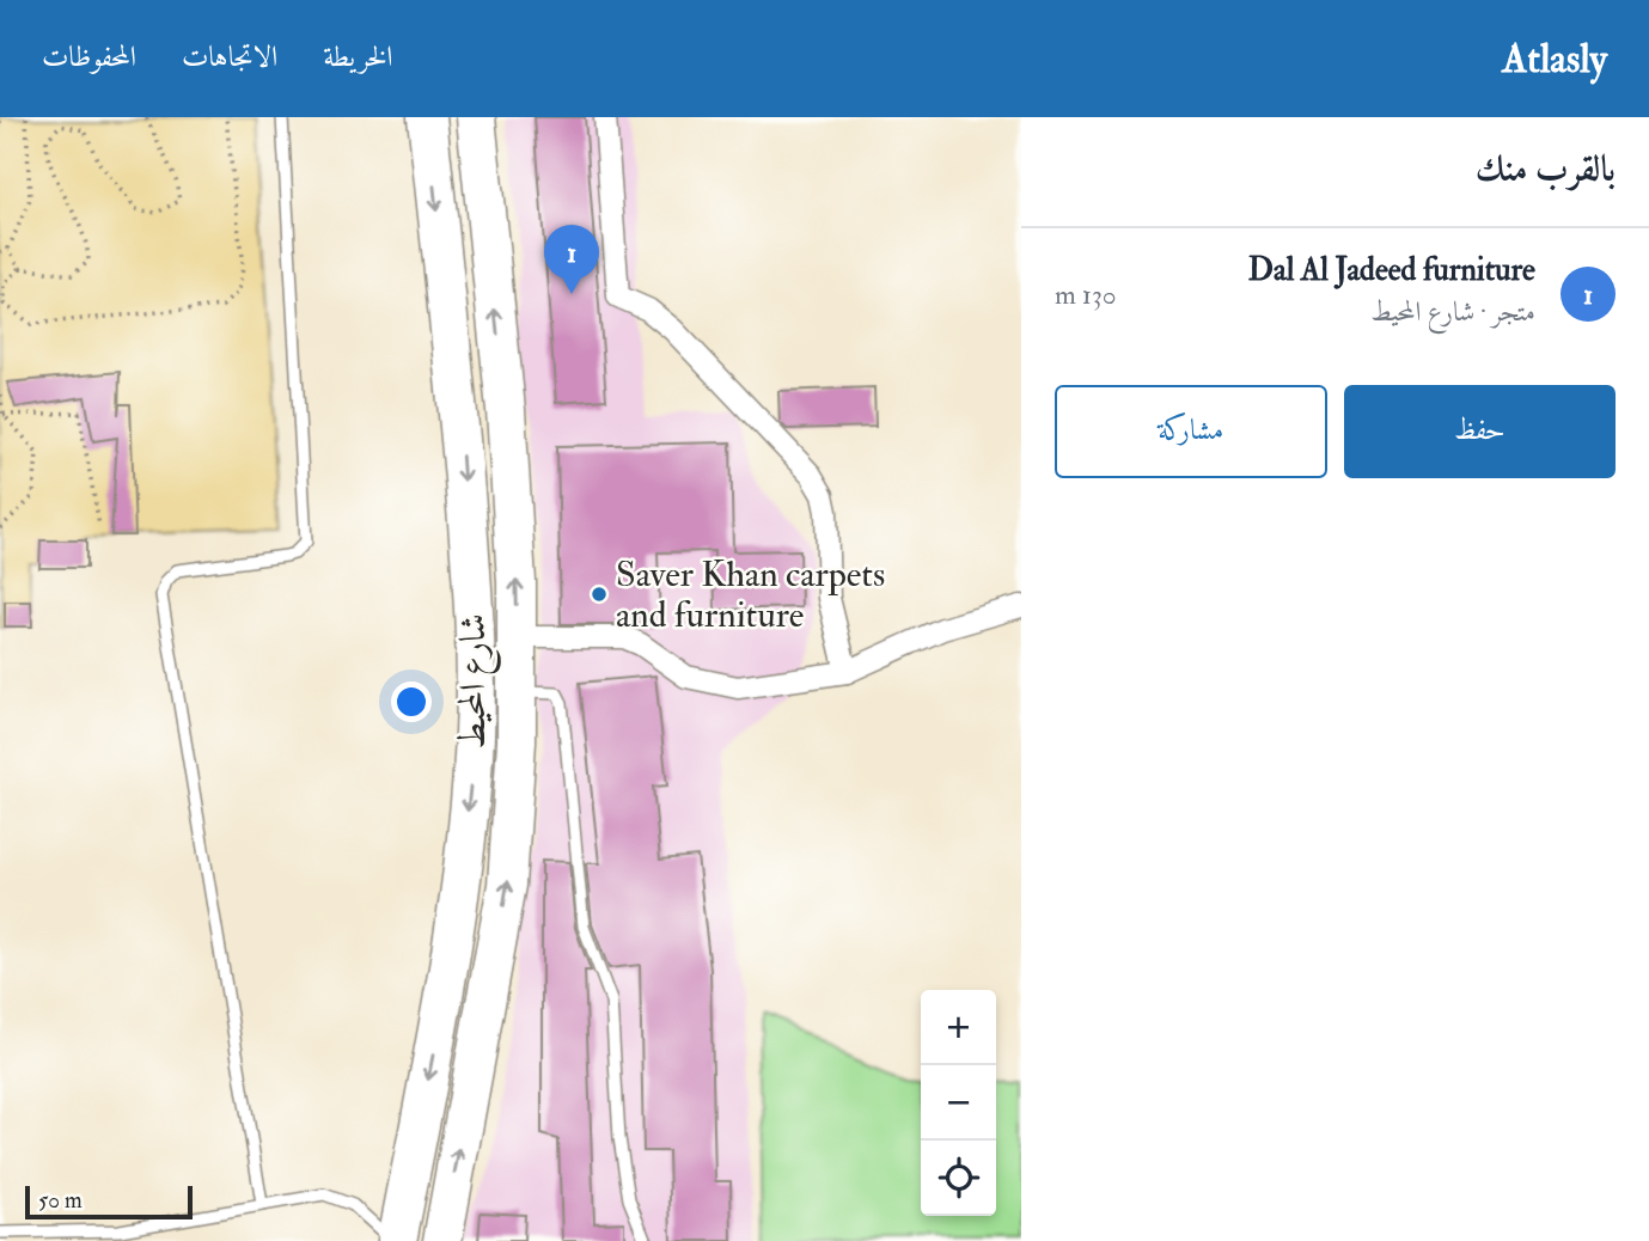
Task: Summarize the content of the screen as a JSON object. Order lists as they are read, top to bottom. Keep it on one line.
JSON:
{"streets":{"highway":["شارع المحيط"]},"places":["Saver Khan carpets and furniture"],"scale_bar":"50 m","page":{"header":"Atlasly","nav":["الخريطة","الاتجاهات","المحفوظات"],"heading":"بالقرب منك","pins":"1","list":[{"mark":"1","name":"Dal Al Jadeed furniture","note":"متجر · شارع المحيط","value":"130 m"}],"buttons":["حفظ","مشاركة"],"map_buttons":["+","−"],"scale":"50 m"}}
